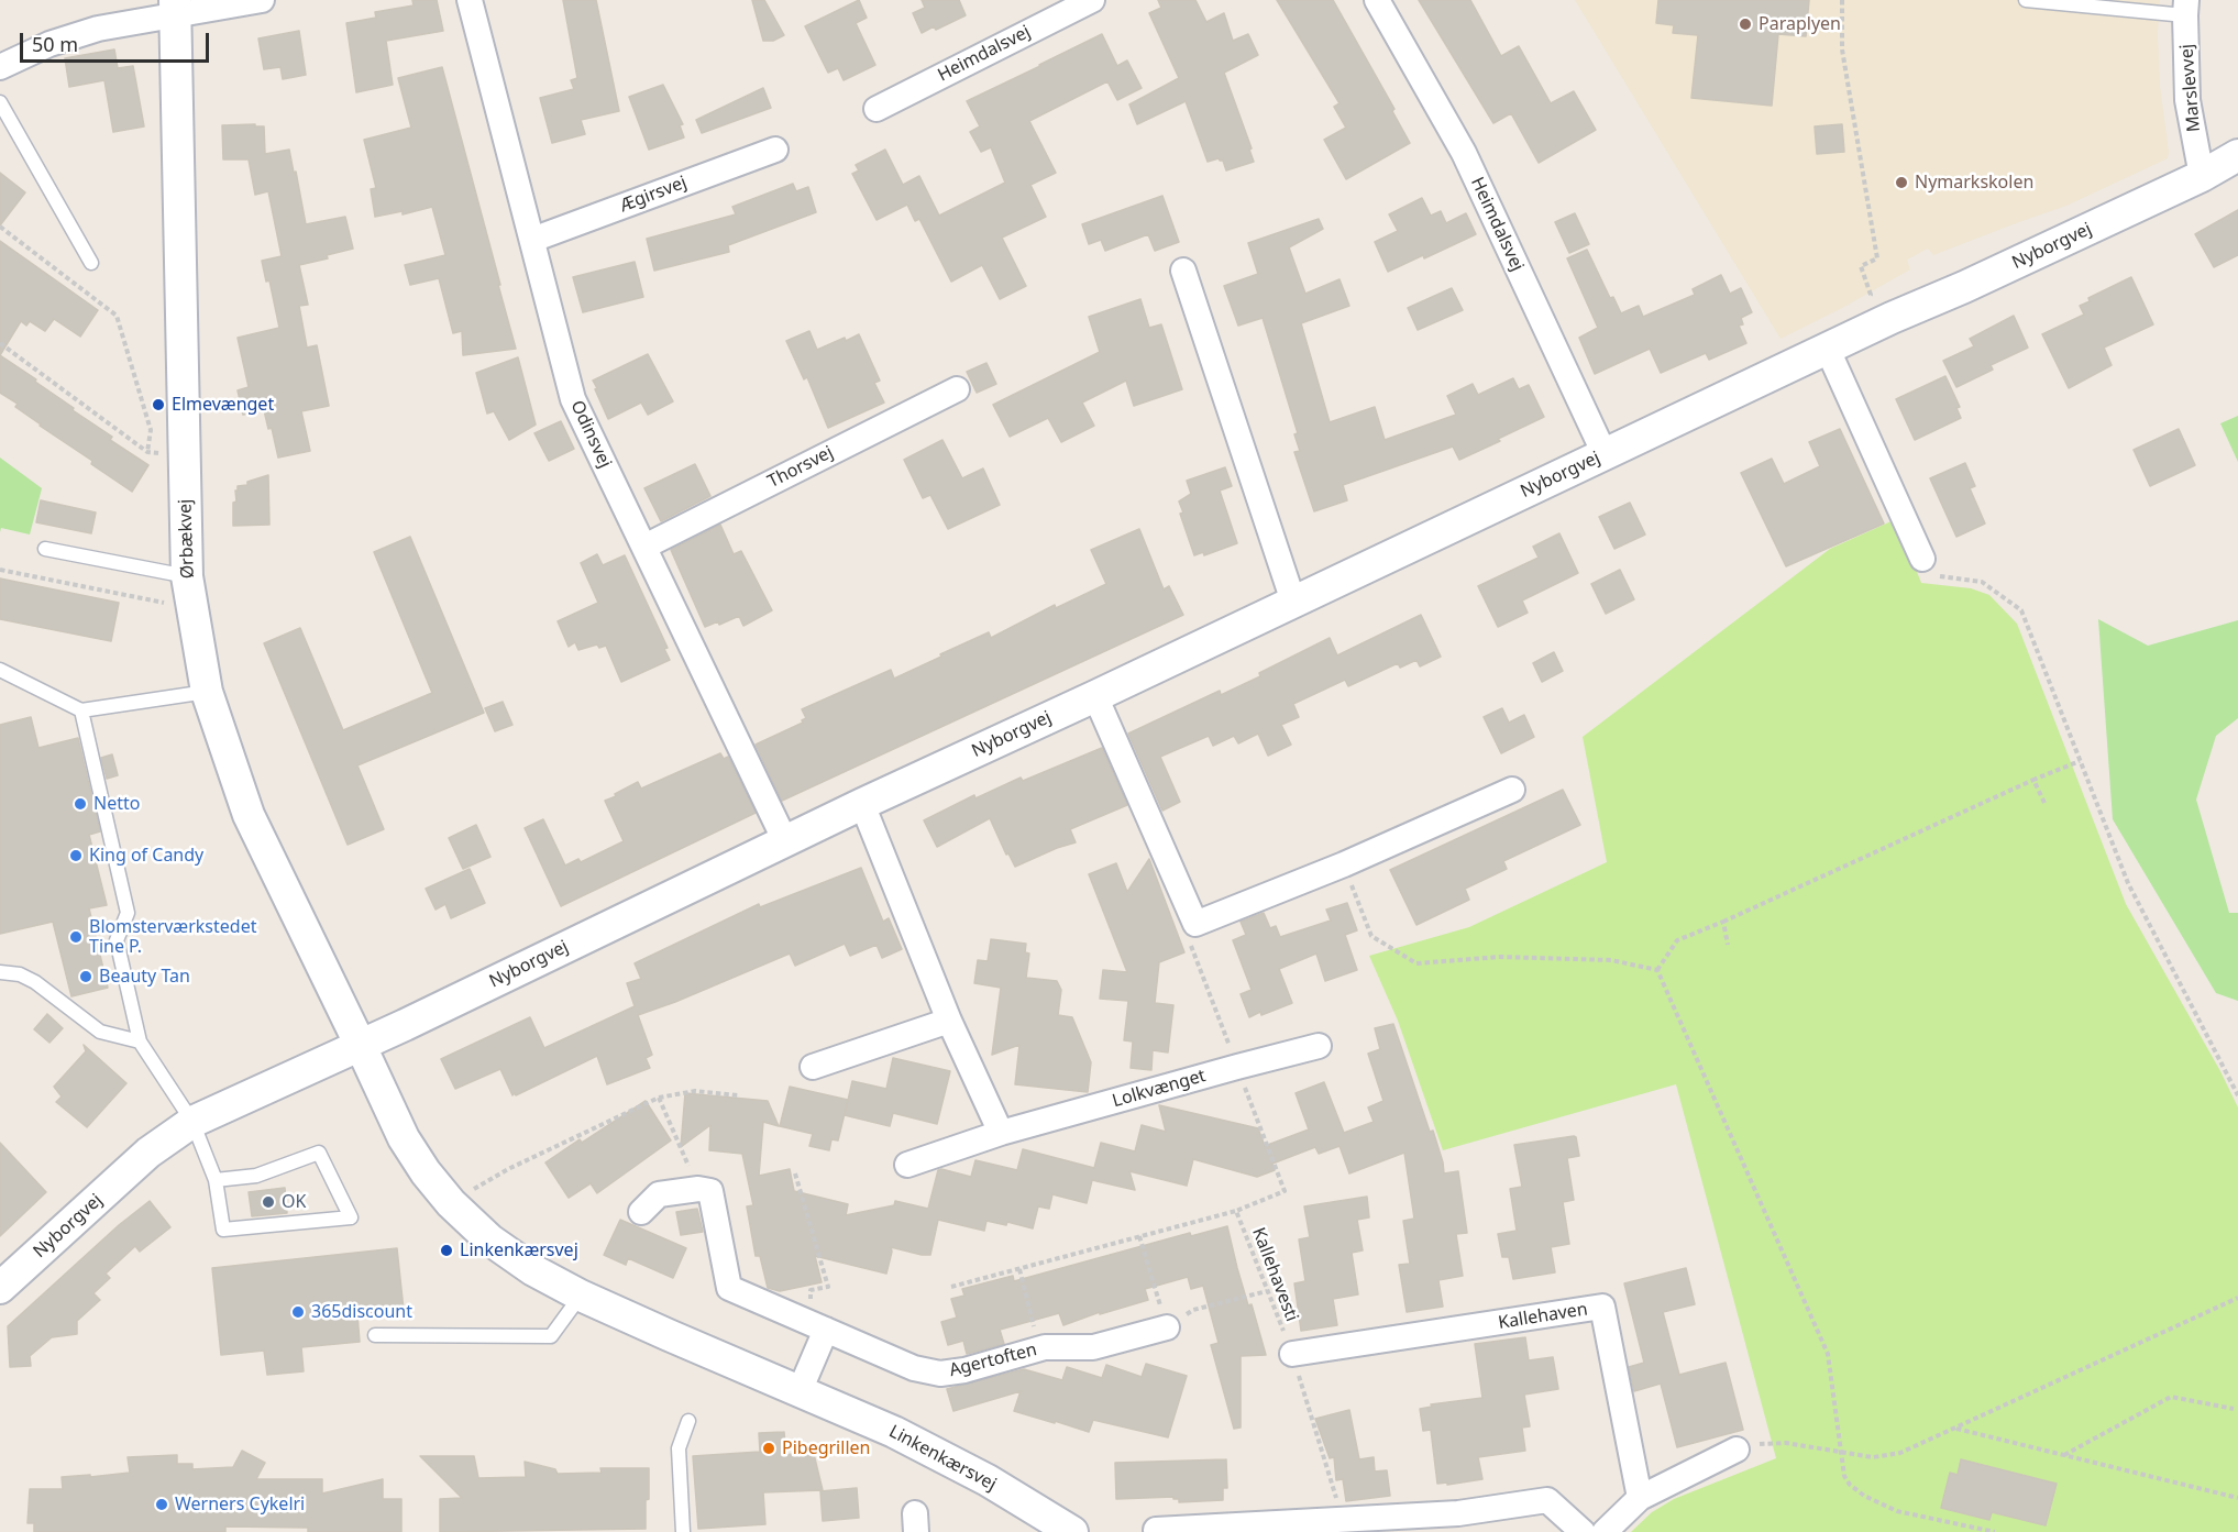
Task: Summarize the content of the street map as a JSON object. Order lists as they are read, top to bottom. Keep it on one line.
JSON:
{"streets":{"street":["Heimdalsvej","Marslevvej","Ægirsvej","Nyborgvej","Odinsvej","Thorsvej","Ørbækvej","Lolkvænget","Kallehaven","Agertoften","Linkenkærsvej"],"path":["Kallehavesti"]},"crossings":[["Heimdalsvej","Nyborgvej"],["Marslevvej","Nyborgvej"],["Ægirsvej","Odinsvej"],["Nyborgvej","Odinsvej"],["Nyborgvej","Ørbækvej"],["Nyborgvej","Linkenkærsvej"],["Odinsvej","Thorsvej"],["Ørbækvej","Linkenkærsvej"],["Lolkvænget","Kallehavesti"],["Kallehavesti","Kallehaven"]],"places":["Paraplyen","Nymarkskolen","Elmevænget","Netto","King of Candy","Blomsterværkstedet Tine P.","Beauty Tan","OK","Linkenkærsvej","365discount","Pibegrillen","Werners Cykelri"],"scale_bar":"50 m"}
